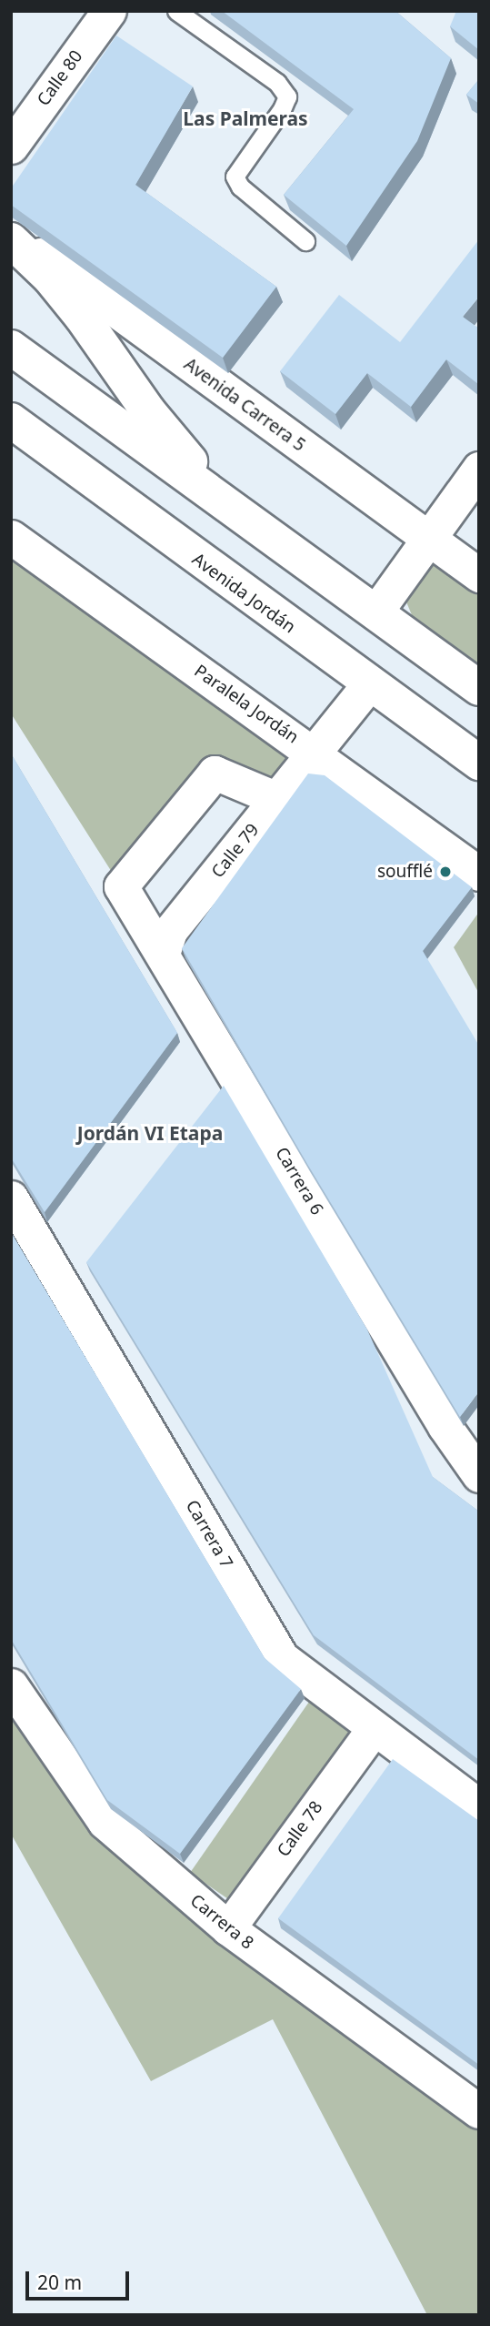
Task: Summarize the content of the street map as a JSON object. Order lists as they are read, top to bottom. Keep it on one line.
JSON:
{"streets":{"main road":["Avenida Jordán"],"street":["Calle 80","Avenida Carrera 5","Paralela Jordán","Calle 79","Carrera 6","Carrera 7","Calle 78","Carrera 8"]},"crossings":[["Paralela Jordán","Calle 79"],["Calle 79","Carrera 6"],["Carrera 7","Calle 78"],["Calle 78","Carrera 8"]],"districts":["Las Palmeras","Jordán VI Etapa"],"places":["soufflé"],"scale_bar":"20 m"}
